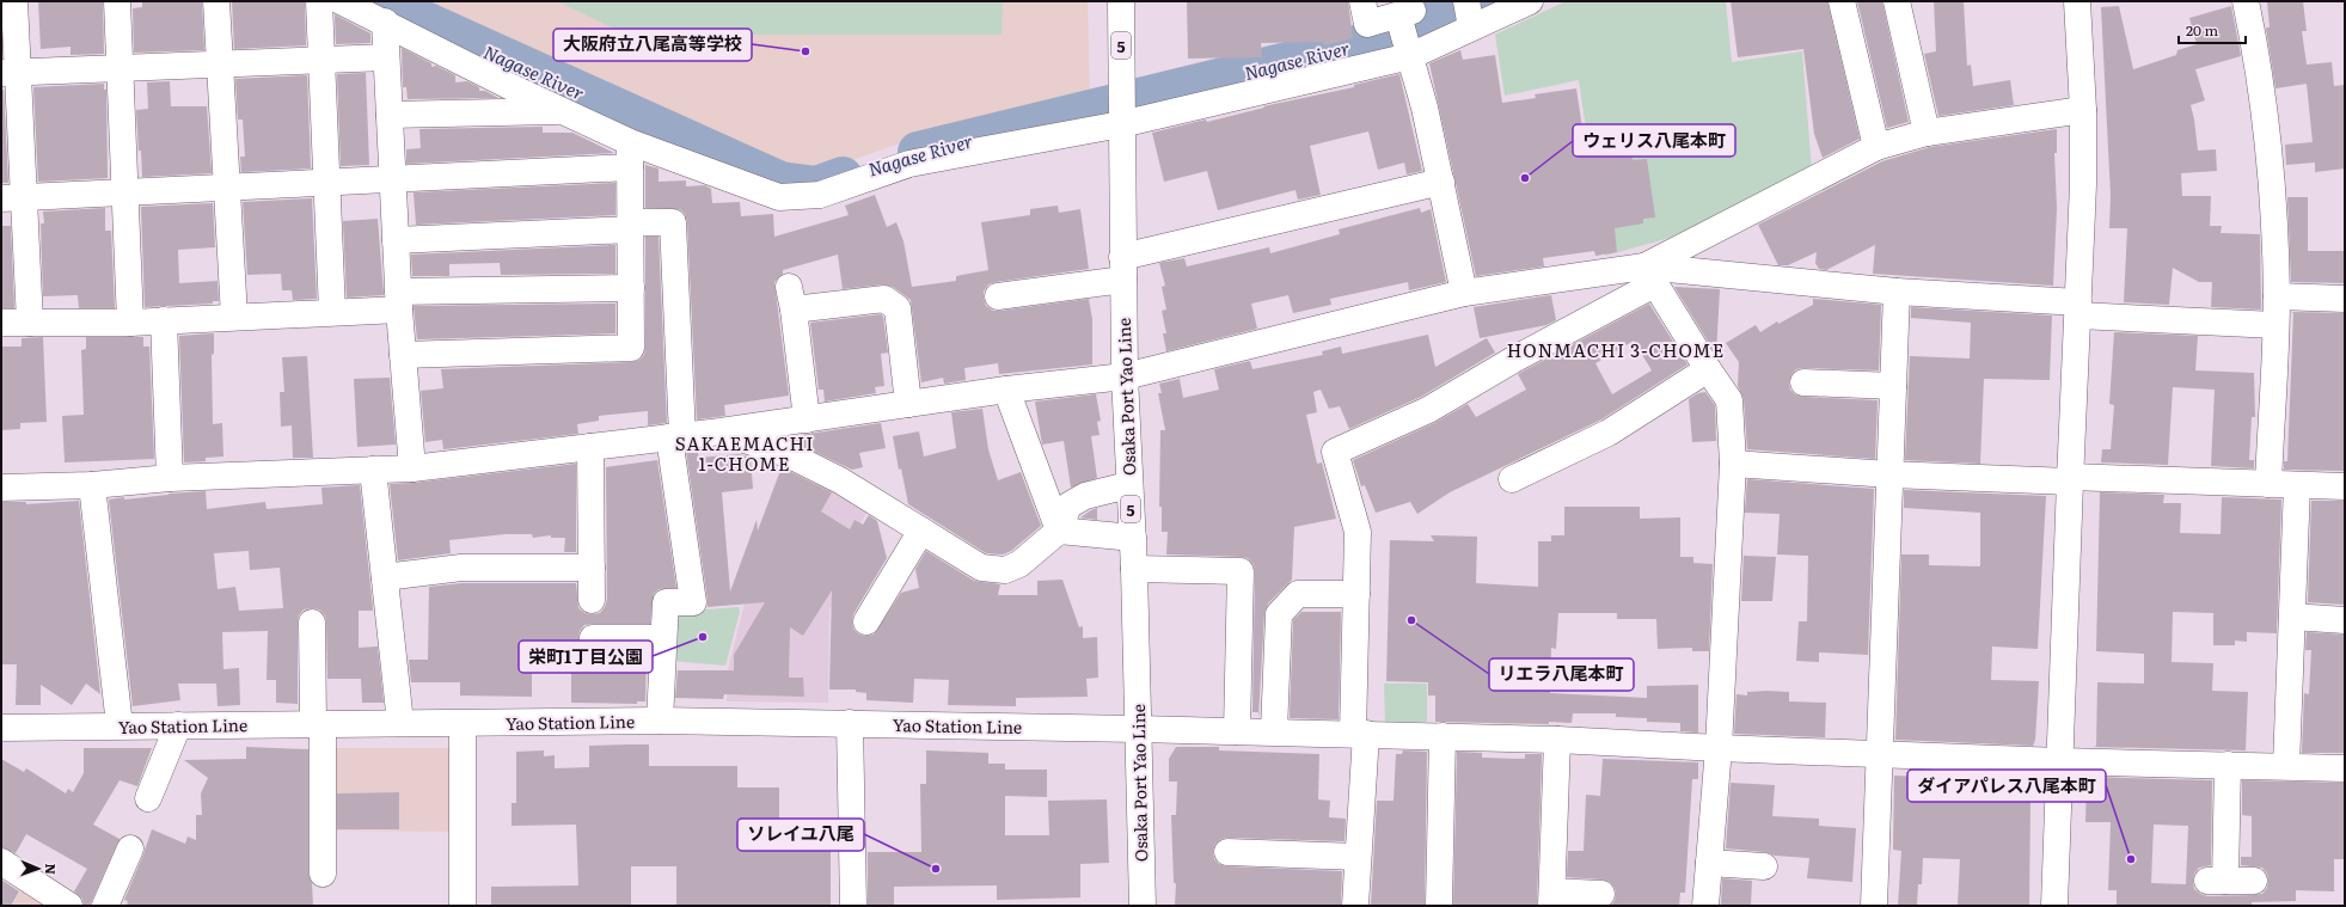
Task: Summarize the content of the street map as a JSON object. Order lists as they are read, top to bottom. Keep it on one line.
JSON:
{"streets":{"street":["5","Osaka Port Yao Line","Yao Station Line"]},"crossings":[["Osaka Port Yao Line","Yao Station Line"]],"districts":["HONMACHI 3-CHOME","SAKAEMACHI 1-CHOME"],"water":["Nagase River"],"places":["大阪府立八尾高等学校","ウェリス八尾本町","リエラ八尾本町","栄町1丁目公園","ダイアパレス八尾本町","ソレイユ八尾"],"scale_bar":"20 m","north":"right"}
